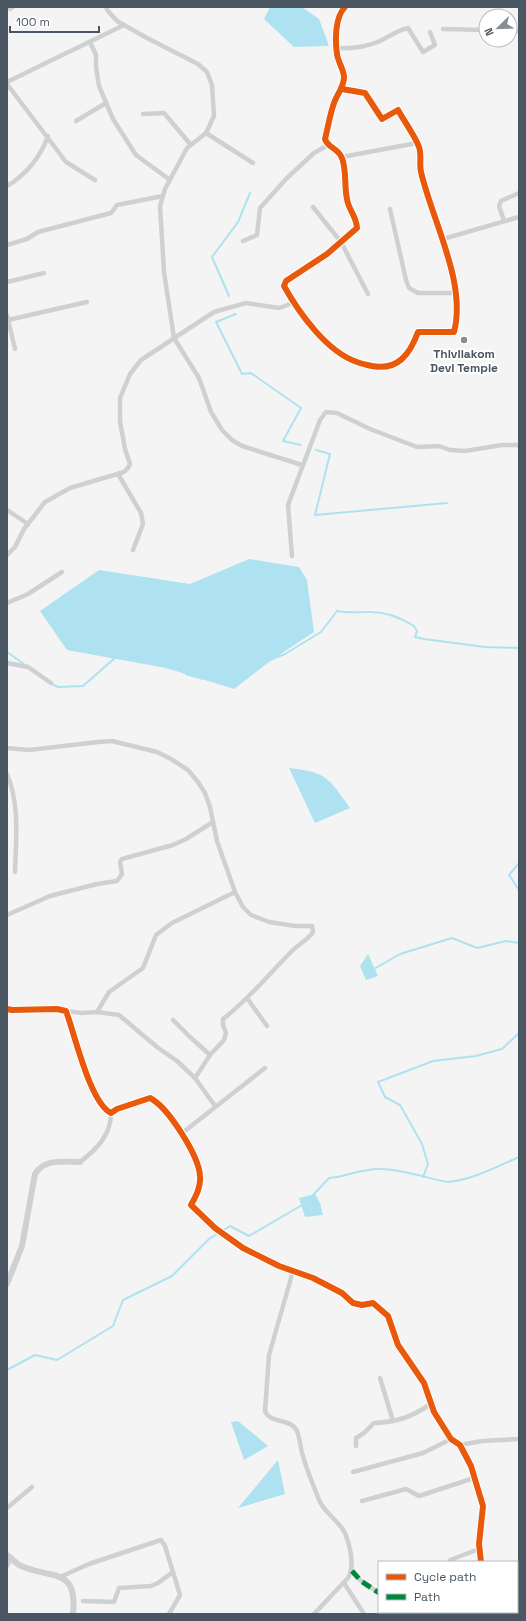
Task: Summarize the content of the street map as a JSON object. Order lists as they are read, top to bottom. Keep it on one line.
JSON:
{"places":["Thivilakom Devi Temple"],"legend":["Cycle path","Path"],"scale_bar":"100 m","north":"bottom left"}
